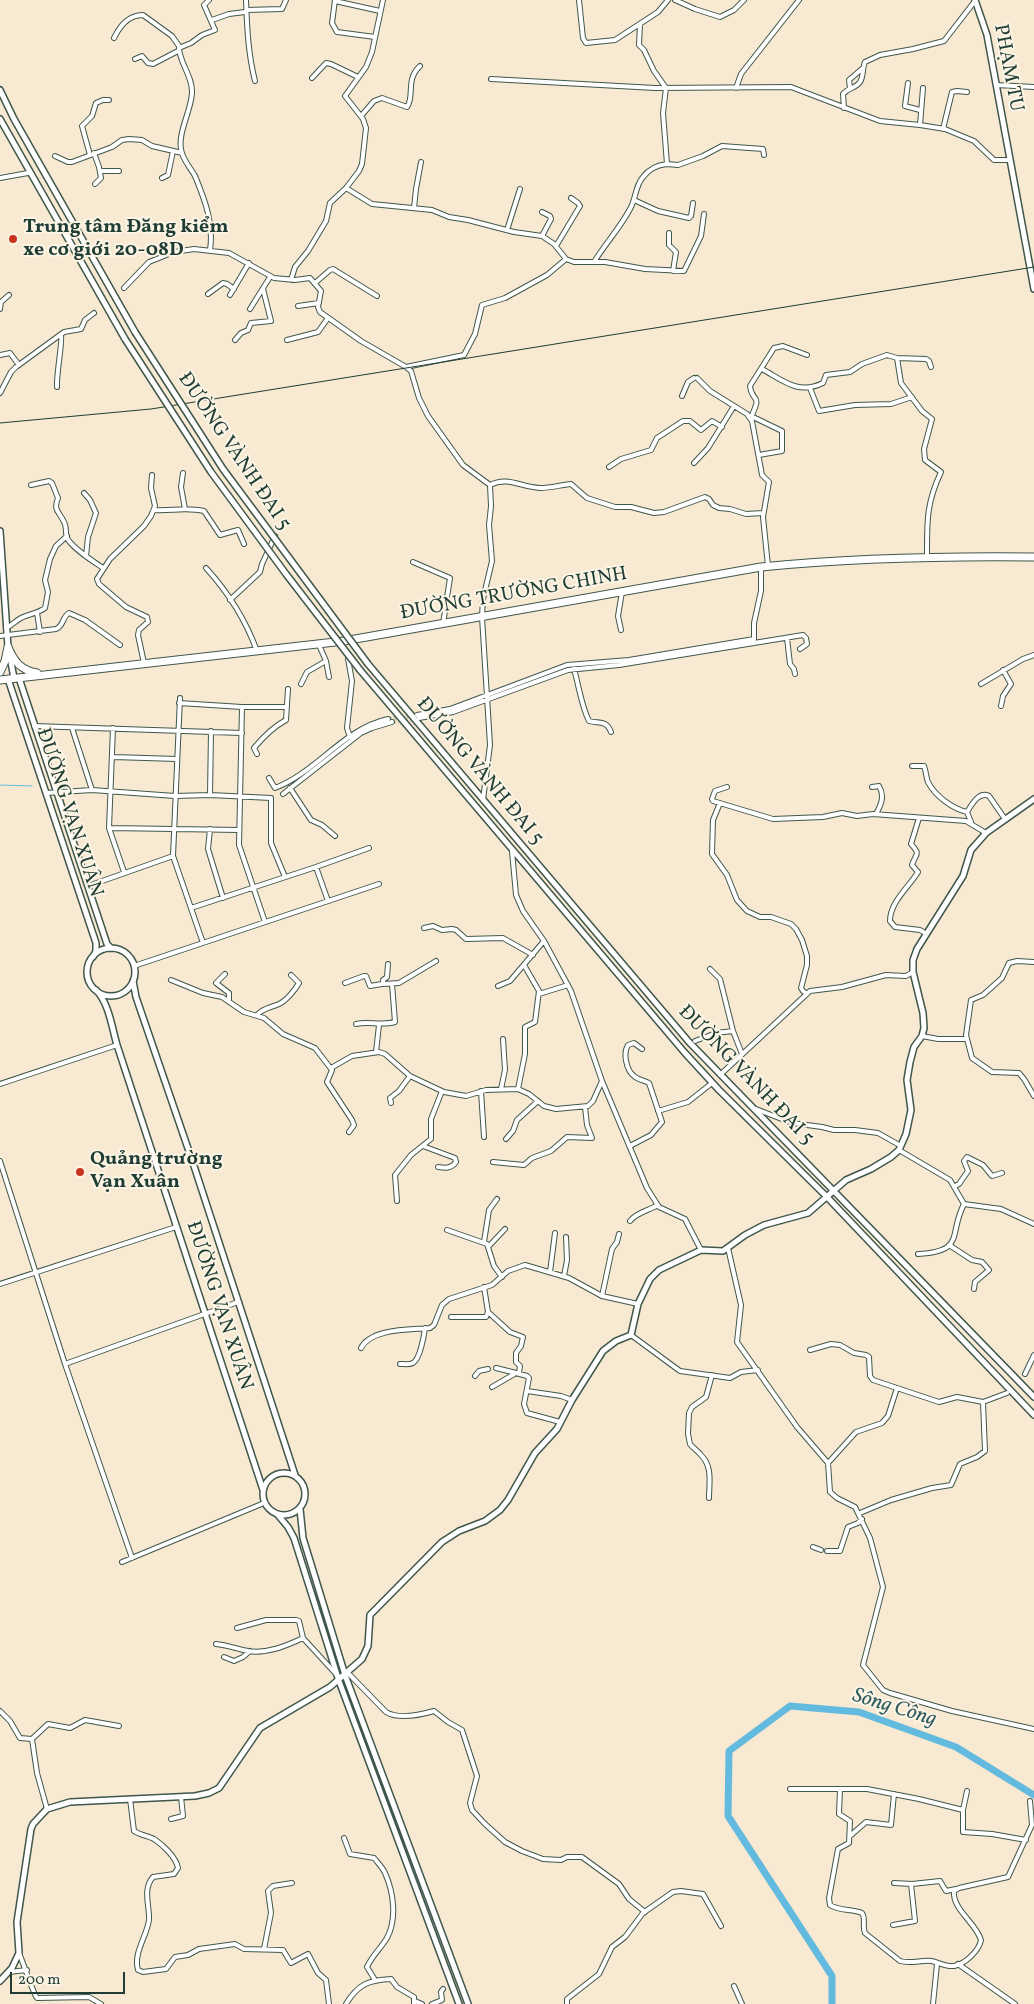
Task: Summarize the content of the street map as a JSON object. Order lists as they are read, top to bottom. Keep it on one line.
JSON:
{"streets":{"highway":["ĐƯỜNG TRƯỜNG CHINH"],"street":["PHẠM TU","ĐƯỜNG VÀNH ĐAI 5","ĐƯỜNG VẠN XUÂN"]},"crossings":[["ĐƯỜNG TRƯỜNG CHINH","ĐƯỜNG VẠN XUÂN"]],"water":["Sông Công"],"places":["Trung tâm Đăng kiểm xe cơ giới 20-08D","Quảng trường Vạn Xuân"],"scale_bar":"200 m"}
